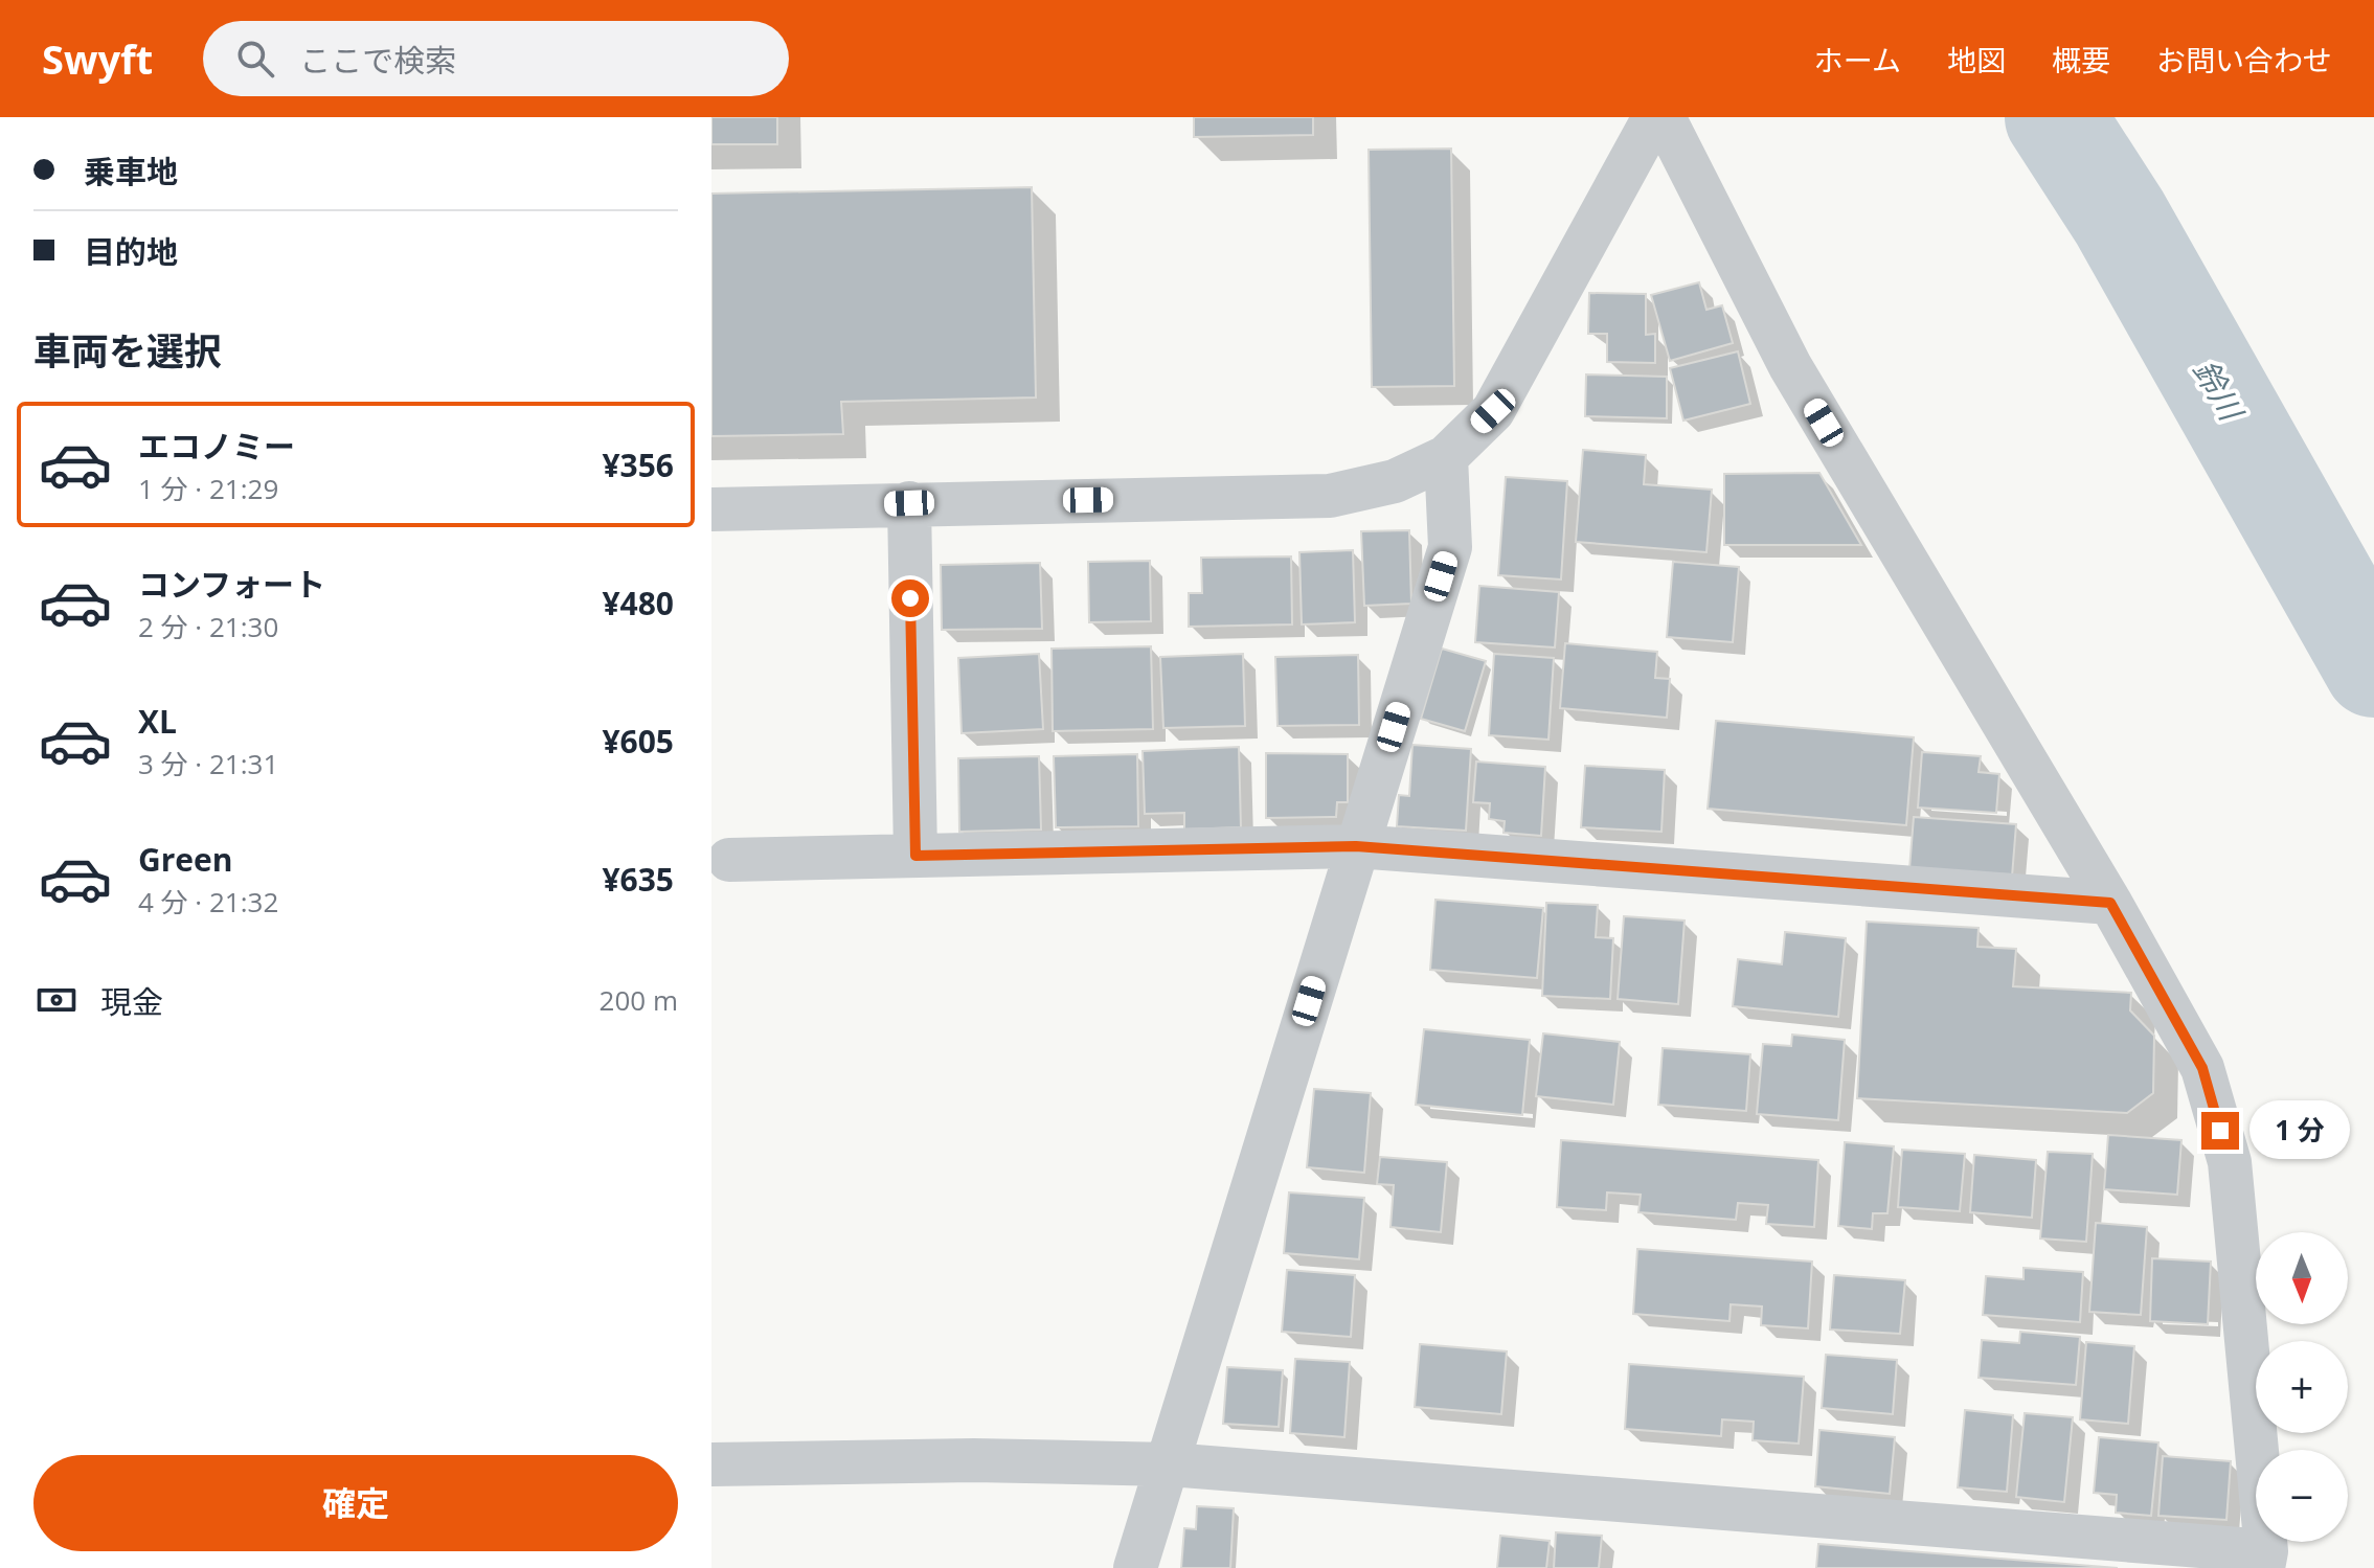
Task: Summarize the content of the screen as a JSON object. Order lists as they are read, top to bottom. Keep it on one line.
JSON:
{"water":["鈴川"],"north":"bottom","page":{"header":"Swyft","search":"ここで検索","nav":["ホーム","地図","概要","お問い合わせ"],"banner":["乗車地","目的地"],"heading":"車両を選択","list":[{"name":"エコノミー","note":"1 分 · 21:29","value":"¥356"},{"name":"コンフォート","note":"2 分 · 21:30","value":"¥480"},{"name":"XL","note":"3 分 · 21:31","value":"¥605"},{"name":"Green","note":"4 分 · 21:32","value":"¥635"}],"pay":["現金","200 m"],"bubble":"1 分","map_buttons":["+","−"],"buttons":"確定"}}
